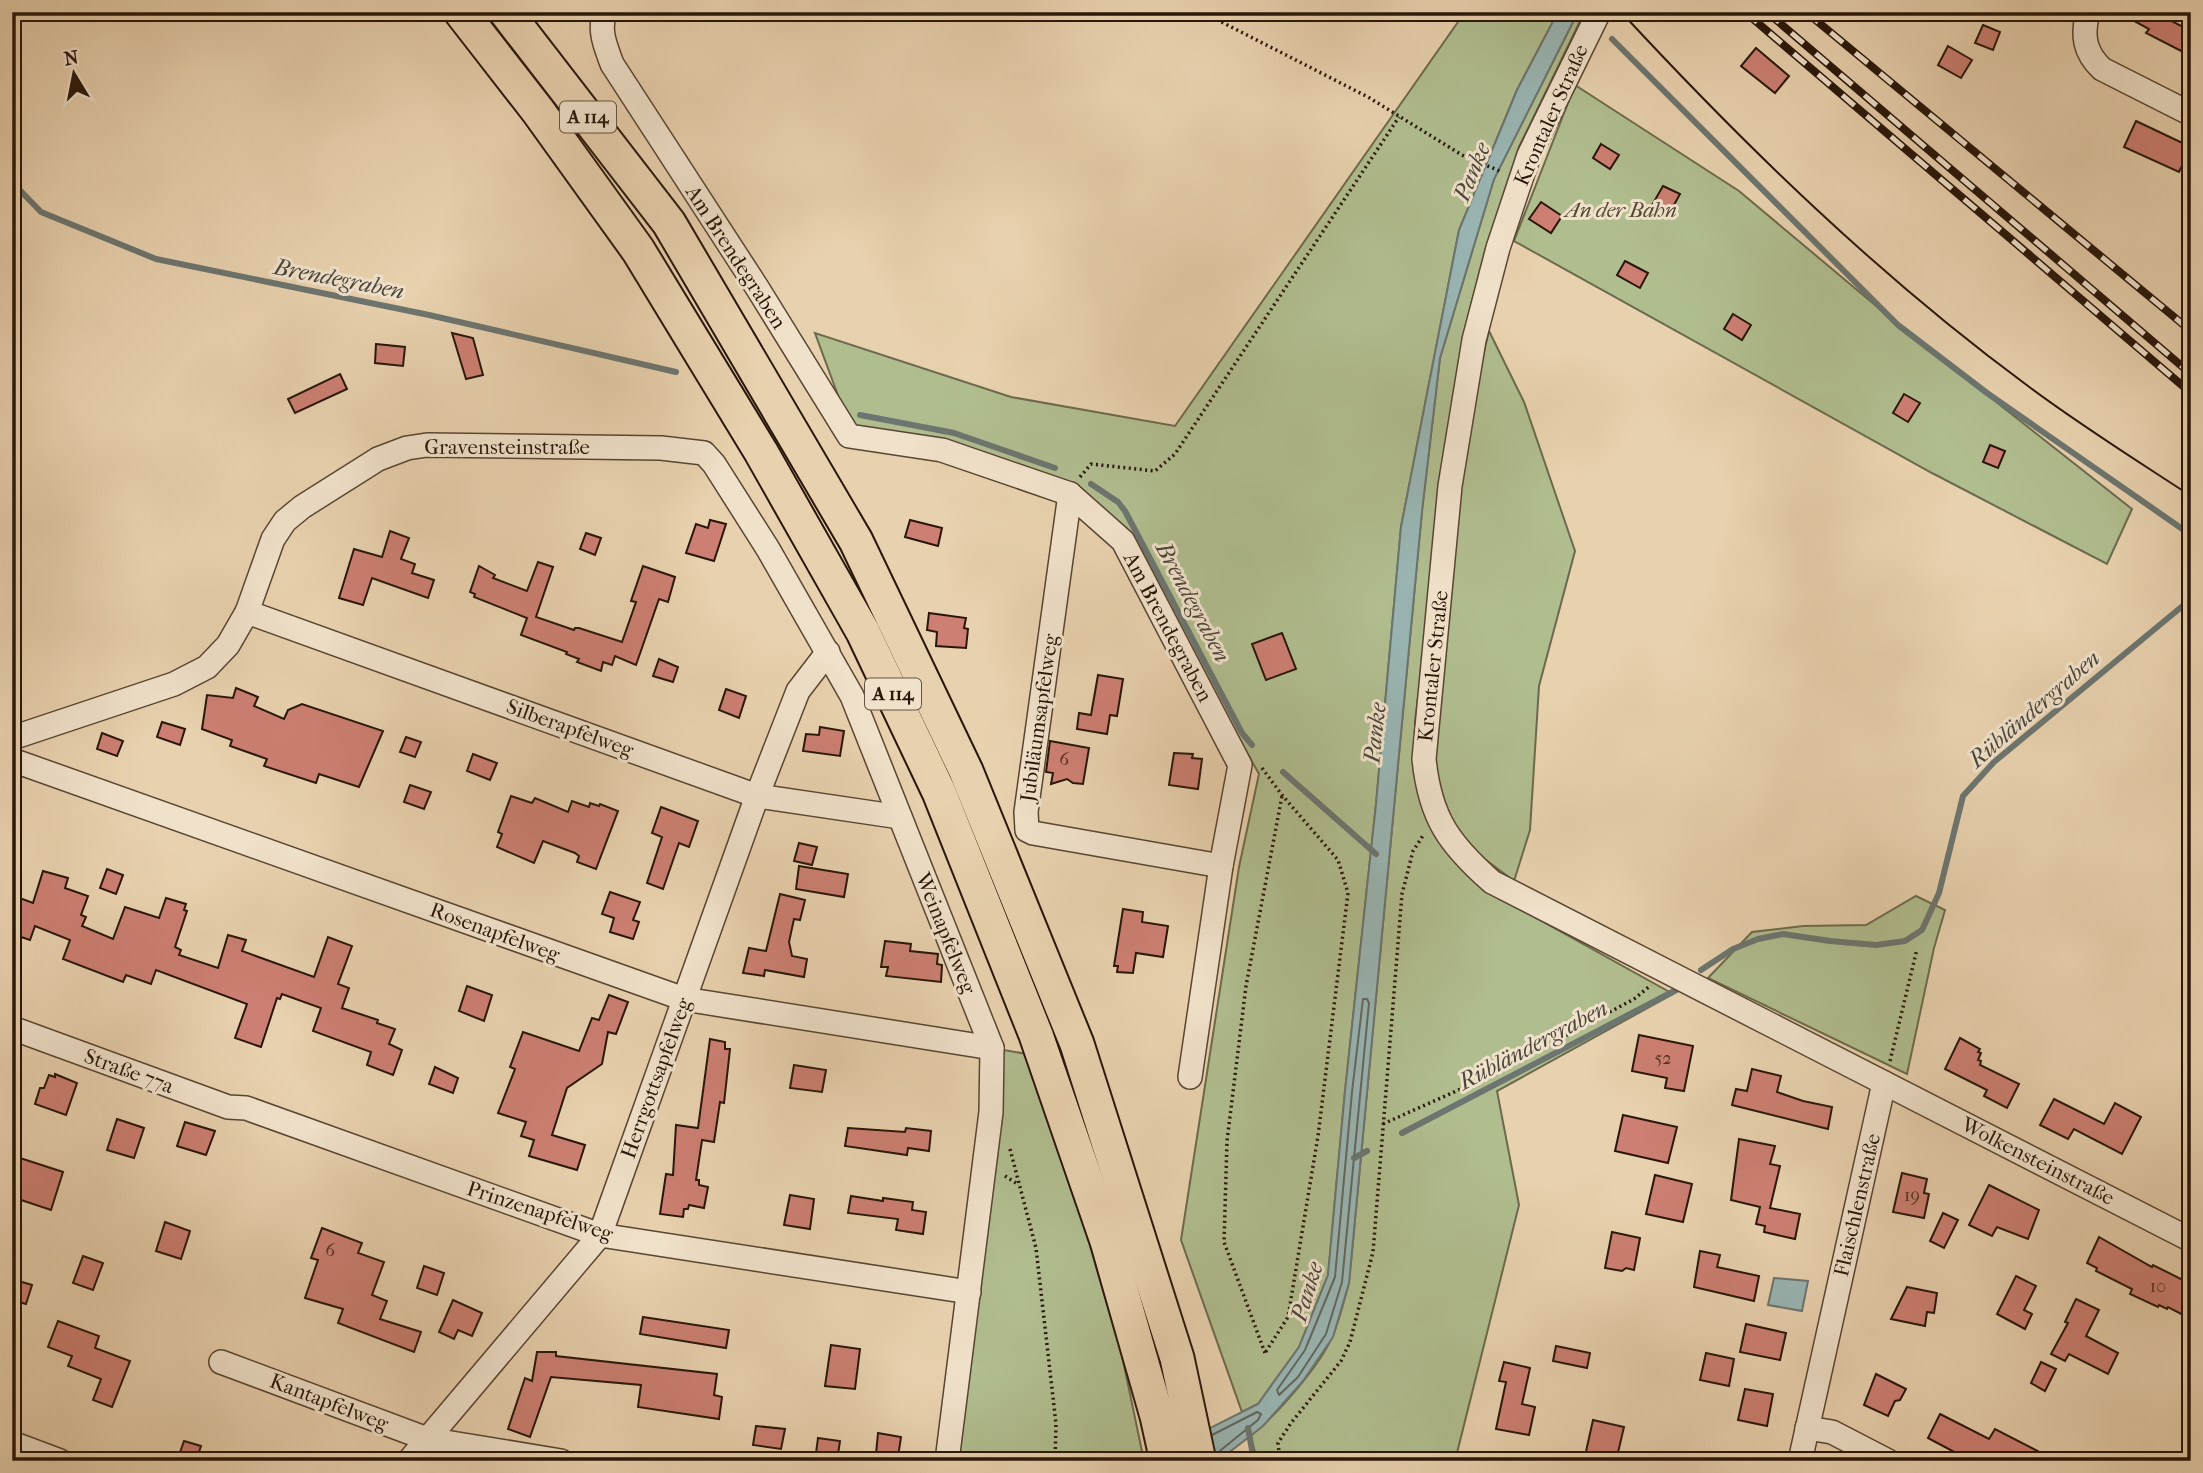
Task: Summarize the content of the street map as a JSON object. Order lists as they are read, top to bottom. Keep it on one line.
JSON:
{"streets":{"highway":["A 114"],"street":["Krontaler Straße","Am Brendegraben","Gravensteinstraße","Jubiläumsapfelweg","Silberapfelweg","Rosenapfelweg","Weinapfelweg","Straße 77a","Herrgottsapfelweg","Wolkensteinstraße","Flaischlenstraße","Prinzenapfelweg","Kantapfelweg"]},"crossings":[["Krontaler Straße","Wolkensteinstraße"],["Krontaler Straße","Flaischlenstraße"],["Am Brendegraben","Jubiläumsapfelweg"],["Gravensteinstraße","Silberapfelweg"],["Gravensteinstraße","Weinapfelweg"],["Silberapfelweg","Weinapfelweg"],["Silberapfelweg","Herrgottsapfelweg"],["Rosenapfelweg","Weinapfelweg"],["Rosenapfelweg","Herrgottsapfelweg"],["Weinapfelweg","Herrgottsapfelweg"],["Weinapfelweg","Prinzenapfelweg"],["Straße 77a","Prinzenapfelweg"],["Herrgottsapfelweg","Prinzenapfelweg"],["Herrgottsapfelweg","Kantapfelweg"],["Wolkensteinstraße","Flaischlenstraße"]],"water":["Panke","Brendegraben","Rübländergraben"],"parks":["An der Bahn"],"house_numbers":["6","52","19","6","10"],"north":"top"}
